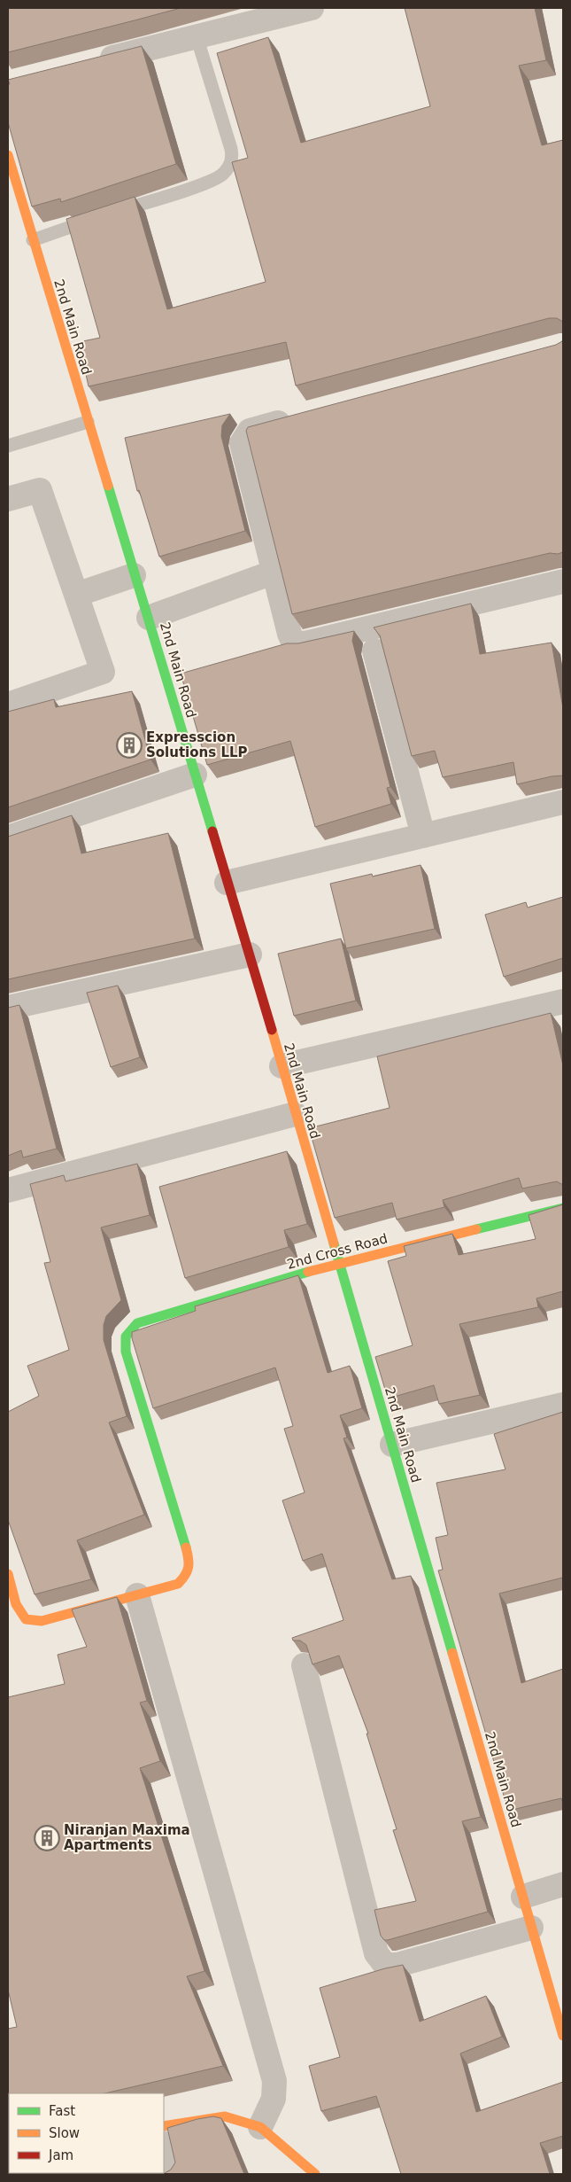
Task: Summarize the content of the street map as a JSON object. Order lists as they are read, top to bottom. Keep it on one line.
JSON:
{"streets":{"street":["2nd Main Road","2nd Cross Road"]},"crossings":[["2nd Main Road","2nd Cross Road"]],"places":{"building":["Expresscion Solutions LLP","Niranjan Maxima Apartments"]},"legend":["Fast","Slow","Jam"]}
